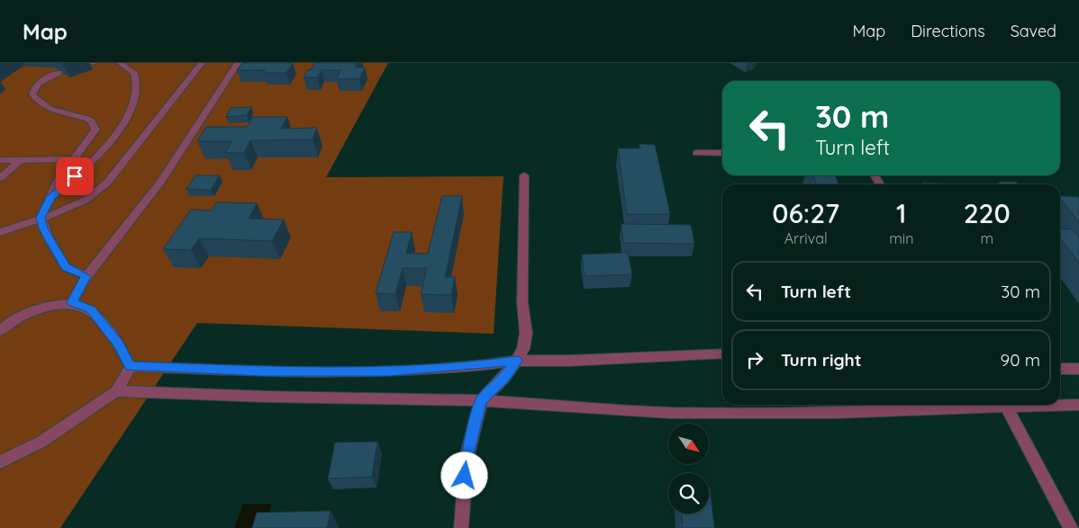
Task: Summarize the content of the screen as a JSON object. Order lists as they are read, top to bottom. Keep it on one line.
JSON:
{"north":"bottom right","page":{"header":"Map","nav":["Map","Directions","Saved"],"turn":["30 m","Turn left"],"eta":["06:27","Arrival","1","min","220","m"],"list":[{"name":"Turn left","value":"30 m"},{"name":"Turn right","value":"90 m"}]}}
